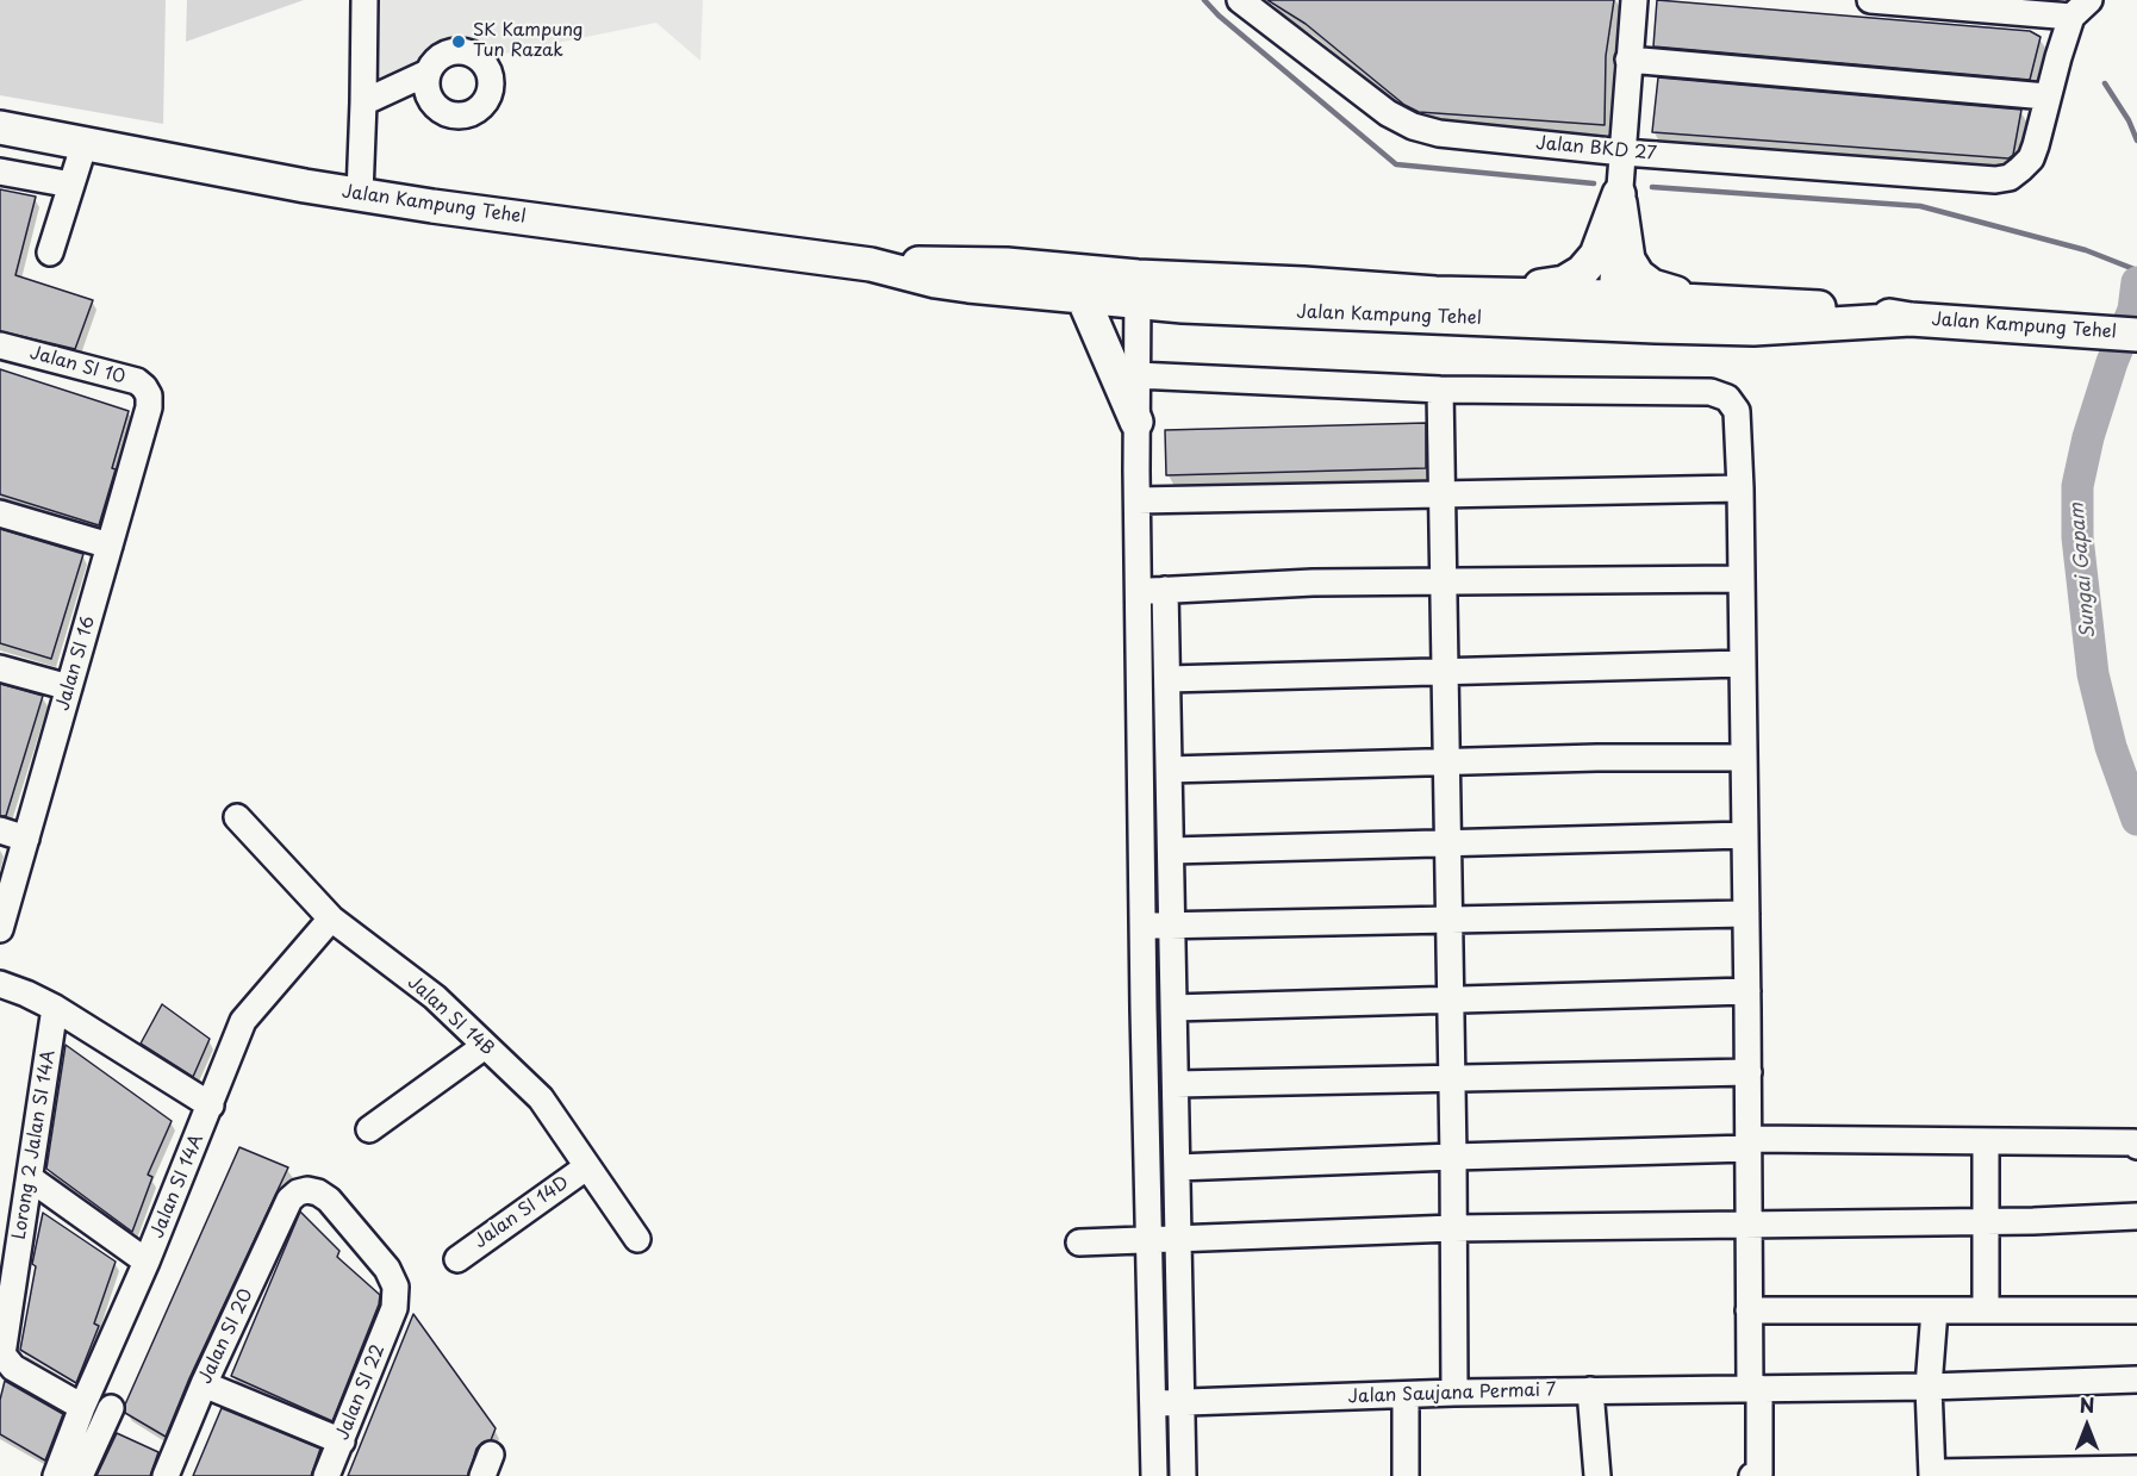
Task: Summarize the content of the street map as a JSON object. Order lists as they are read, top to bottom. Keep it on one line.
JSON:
{"streets":{"main road":["Jalan Kampung Tehel"],"street":["Jalan BKD 27","Jalan SI 10","Jalan SI 16","Jalan SI 14B","Lorong 2 Jalan SI 14A","Jalan SI 14A","Jalan SI 14D","Jalan SI 20","Jalan SI 22","Jalan Saujana Permai 7"]},"crossings":[["Jalan SI 10","Jalan SI 16"],["Jalan SI 14B","Jalan SI 14A"],["Jalan SI 14B","Jalan SI 14D"],["Lorong 2 Jalan SI 14A","Jalan SI 14A"],["Jalan SI 20","Jalan SI 22"]],"water":["Sungai Gapam"],"places":["SK Kampung Tun Razak"],"north":"top"}
